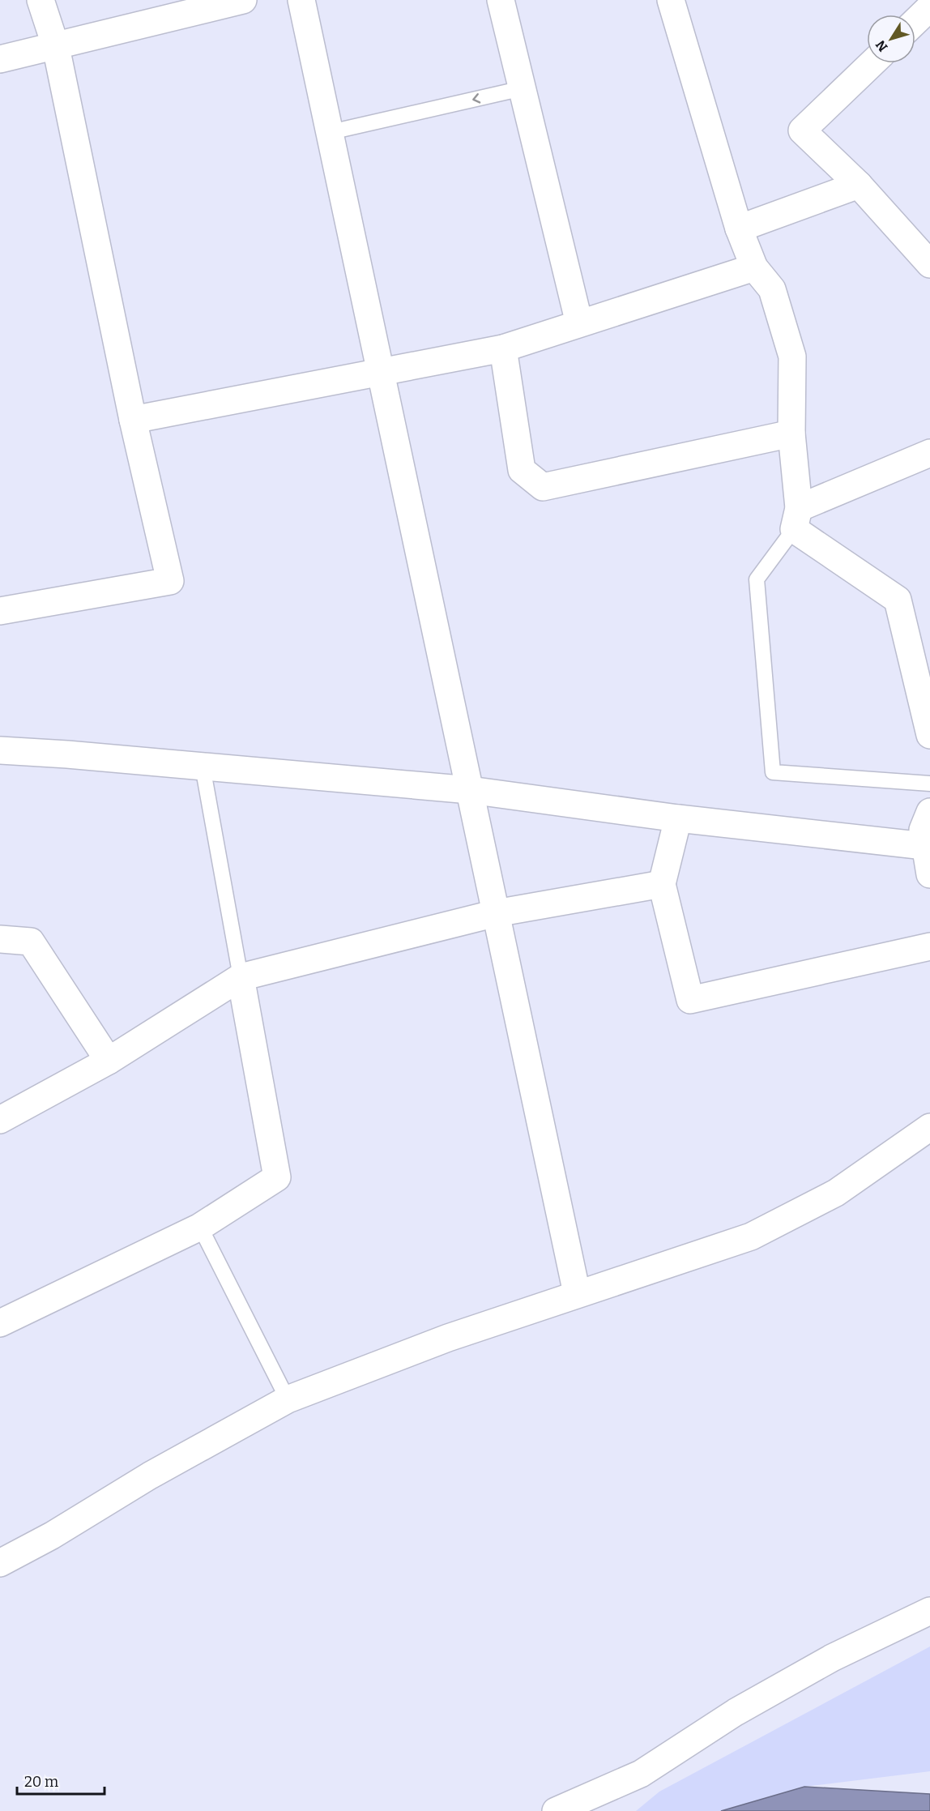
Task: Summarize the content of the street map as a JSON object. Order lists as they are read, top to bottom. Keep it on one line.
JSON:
{"scale_bar":"20 m","north":"bottom left"}
